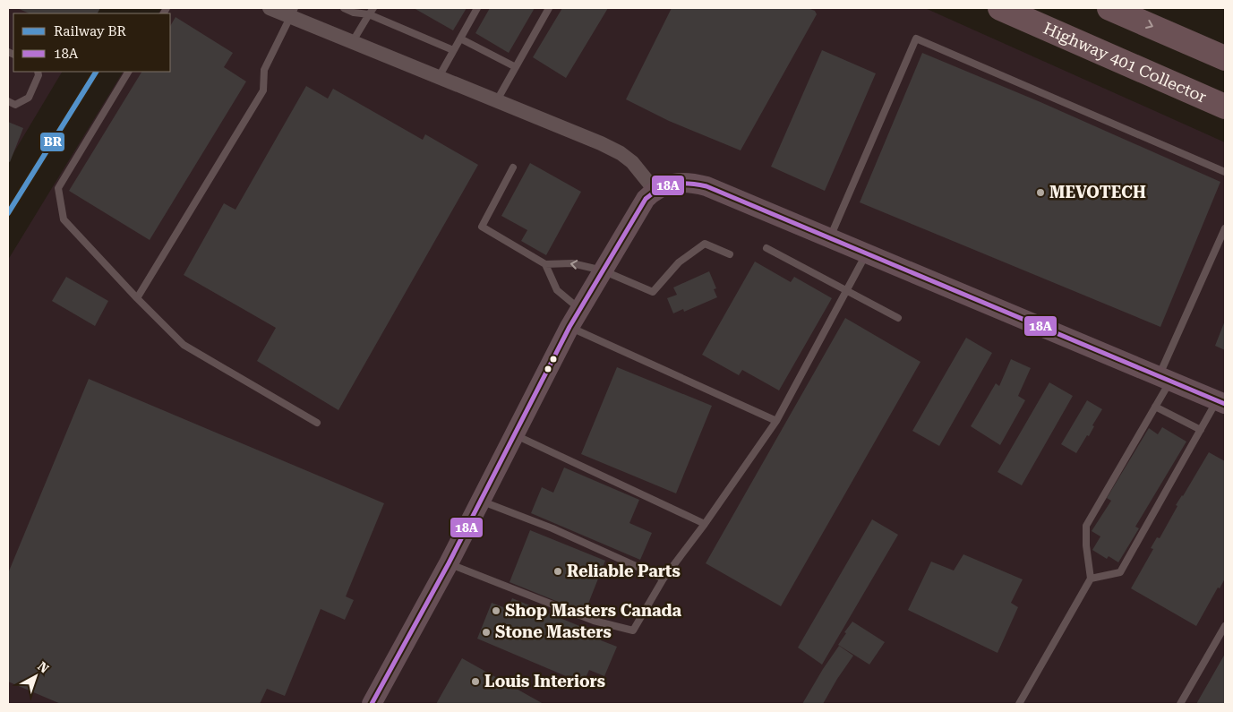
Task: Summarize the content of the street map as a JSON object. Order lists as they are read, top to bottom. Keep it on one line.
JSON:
{"streets":{"highway":["Highway 401 Collector"]},"places":["MEVOTECH","Reliable Parts","Shop Masters Canada","Stone Masters","Louis Interiors"],"lines":["rail line BR","transit line 18A"],"legend":["Railway BR","18A"],"north":"top right"}
